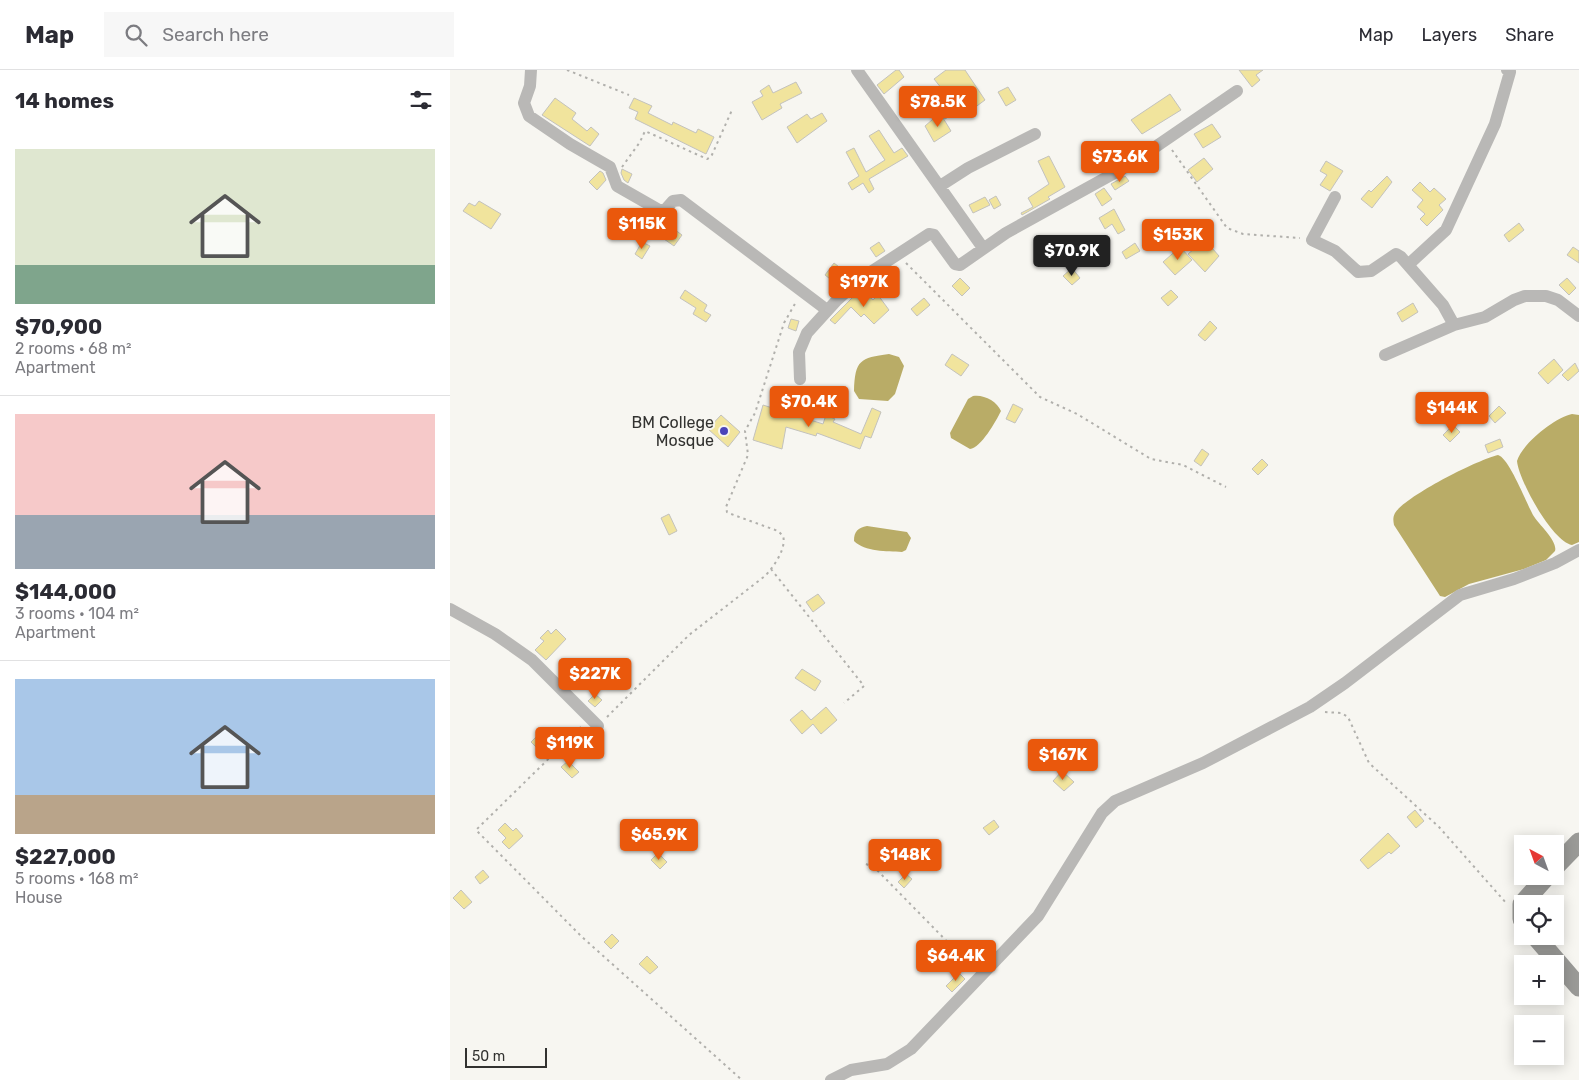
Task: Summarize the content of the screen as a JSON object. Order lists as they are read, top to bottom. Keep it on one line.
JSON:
{"places":["BM College Mosque"],"scale_bar":"50 m","north":"top left","page":{"header":"Map","search":"Search here","nav":["Map","Layers","Share"],"heading":"14 homes","price":["$78.5K","$73.6K","$115K","$153K","$70.9K","$197K","$70.4K","$144K","$227K","$119K","$167K","$65.9K","$148K","$64.4K"],"list":[{"name":"$70,900","note":"2 rooms · 68 m² · Apartment"},{"name":"$144,000","note":"3 rooms · 104 m² · Apartment"},{"name":"$227,000","note":"5 rooms · 168 m² · House"}],"map_buttons":["+","−"],"scale":"50 m"}}
